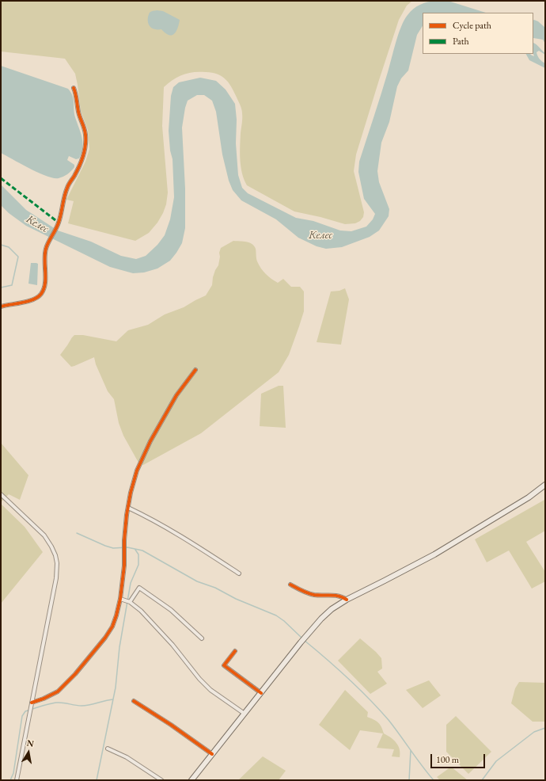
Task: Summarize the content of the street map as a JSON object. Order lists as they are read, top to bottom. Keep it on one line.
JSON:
{"water":["Келес"],"legend":["Cycle path","Path"],"scale_bar":"100 m","north":"top"}
